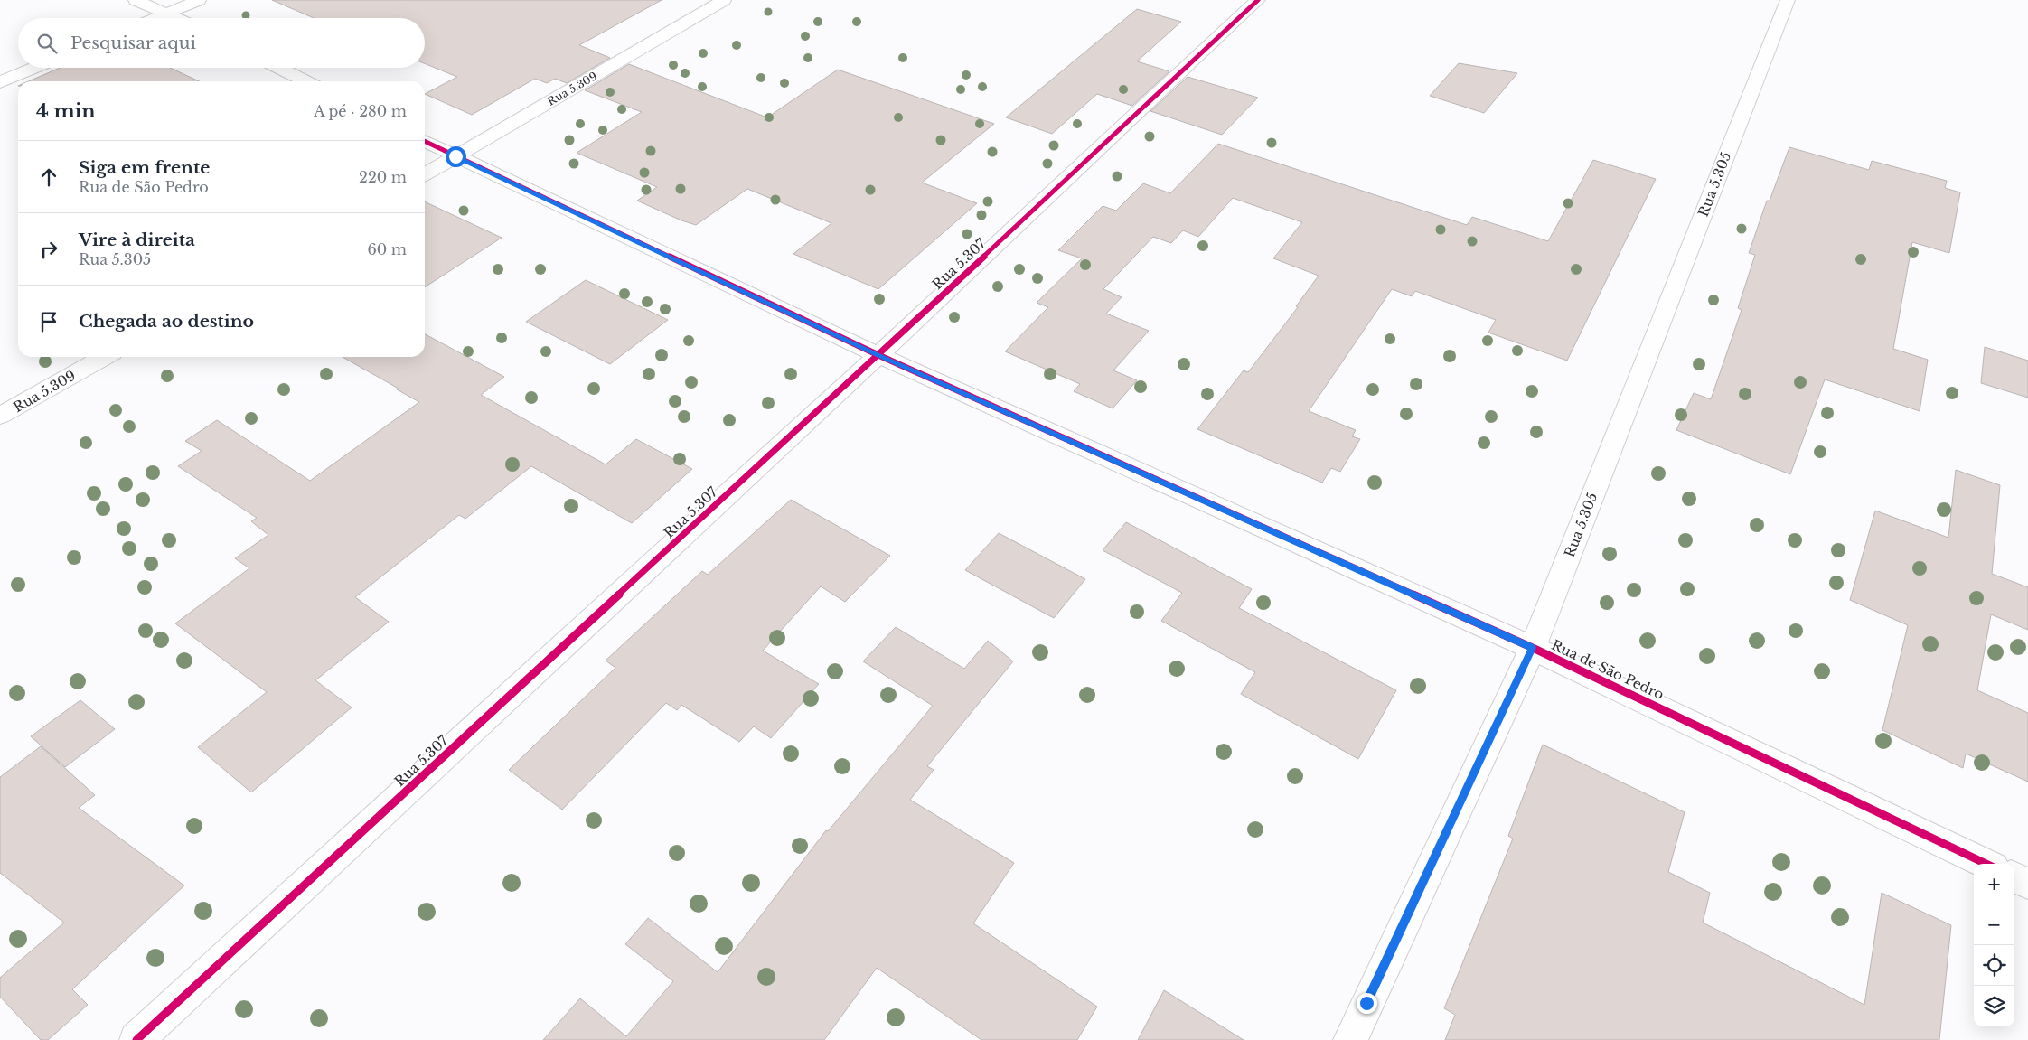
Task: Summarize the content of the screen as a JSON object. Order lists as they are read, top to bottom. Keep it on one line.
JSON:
{"streets":{"street":["Rua 5.309","Rua 5.305","Rua 5.307","Rua de São Pedro"]},"crossings":[["Rua 5.309","Rua de São Pedro"],["Rua 5.305","Rua de São Pedro"],["Rua 5.307","Rua de São Pedro"]],"page":{"search":"Pesquisar aqui","heading":["4 min","A pé · 280 m"],"list":[["Siga em frente","Rua de São Pedro","220 m"],["Vire à direita","Rua 5.305","60 m"],"Chegada ao destino"],"map_buttons":["+","−"]}}
